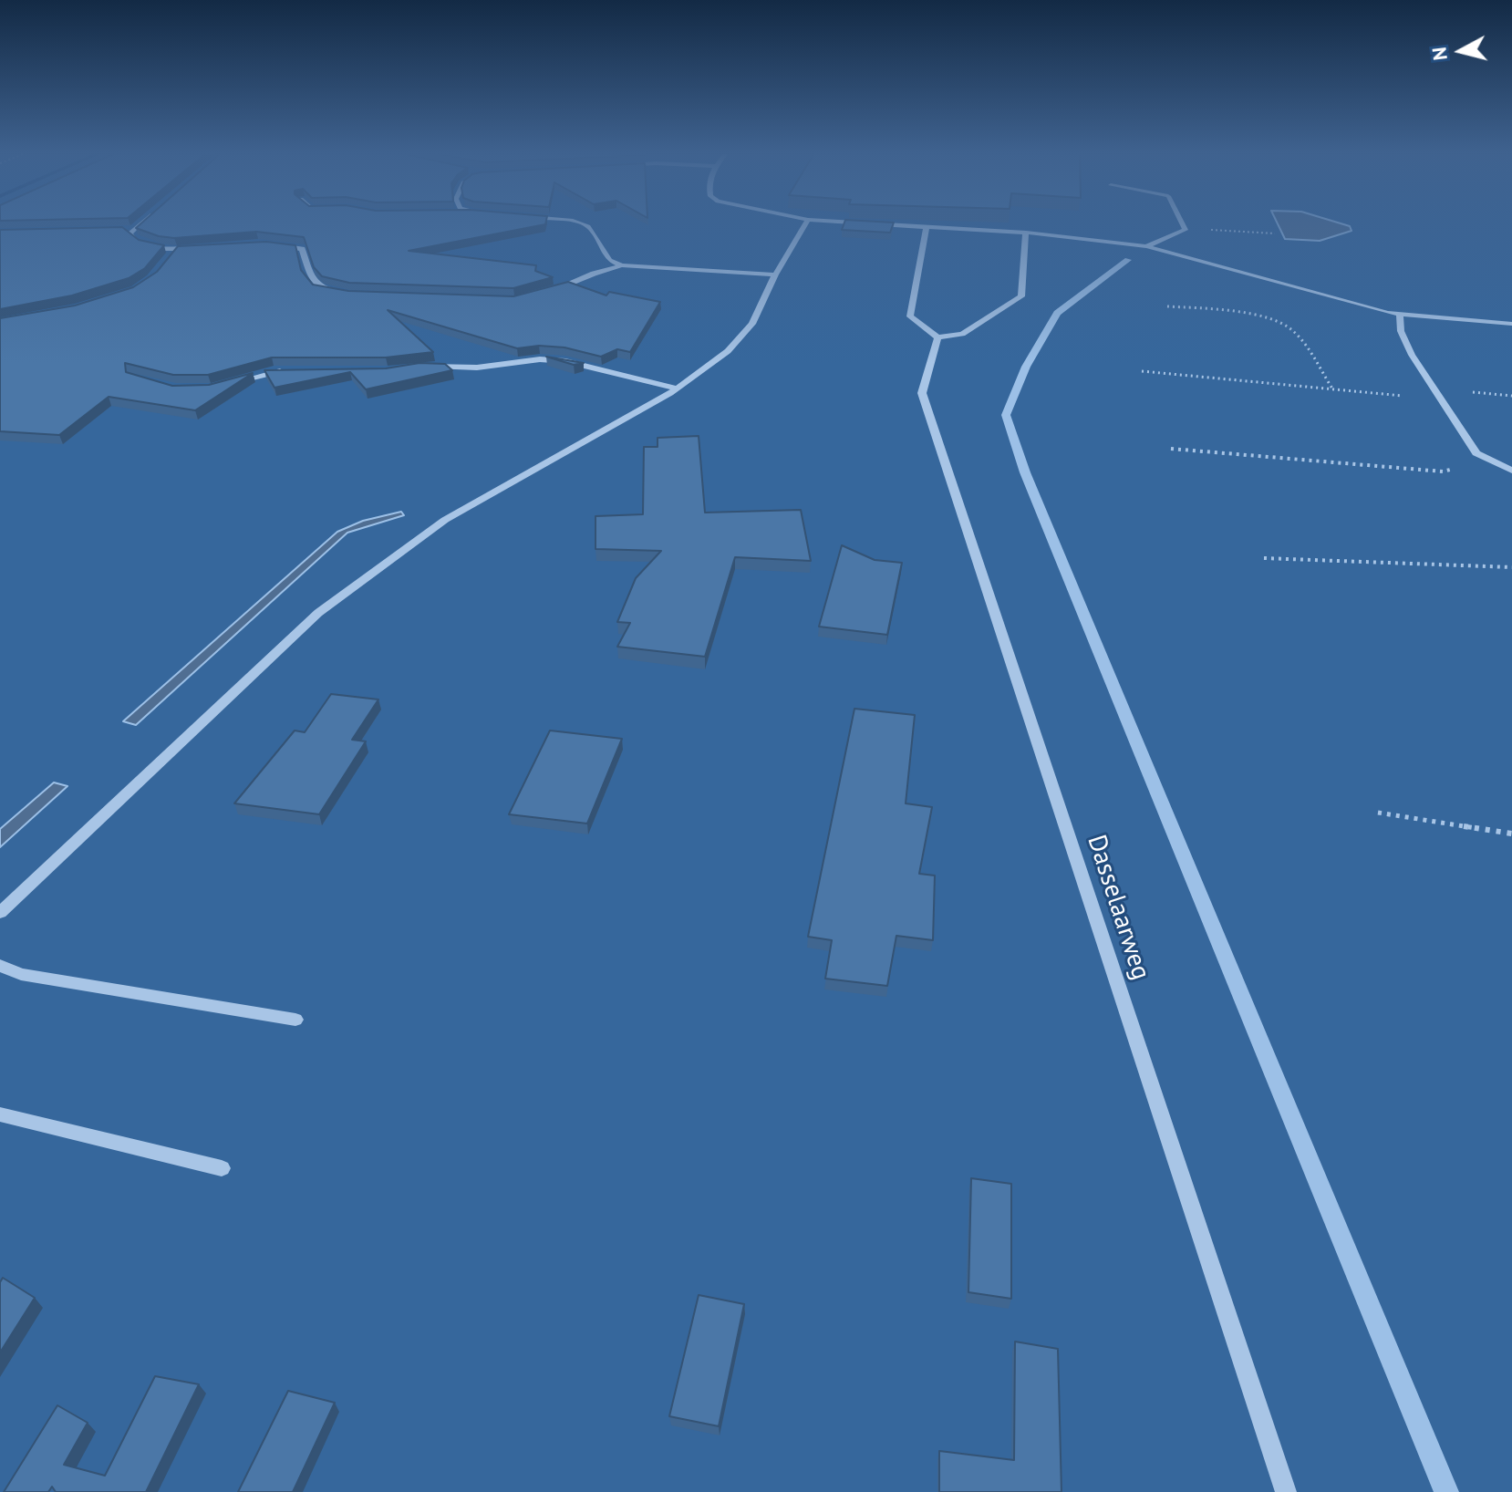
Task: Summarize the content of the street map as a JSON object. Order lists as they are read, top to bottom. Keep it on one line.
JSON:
{"streets":{"street":["Dasselaarweg"]},"north":"left"}
